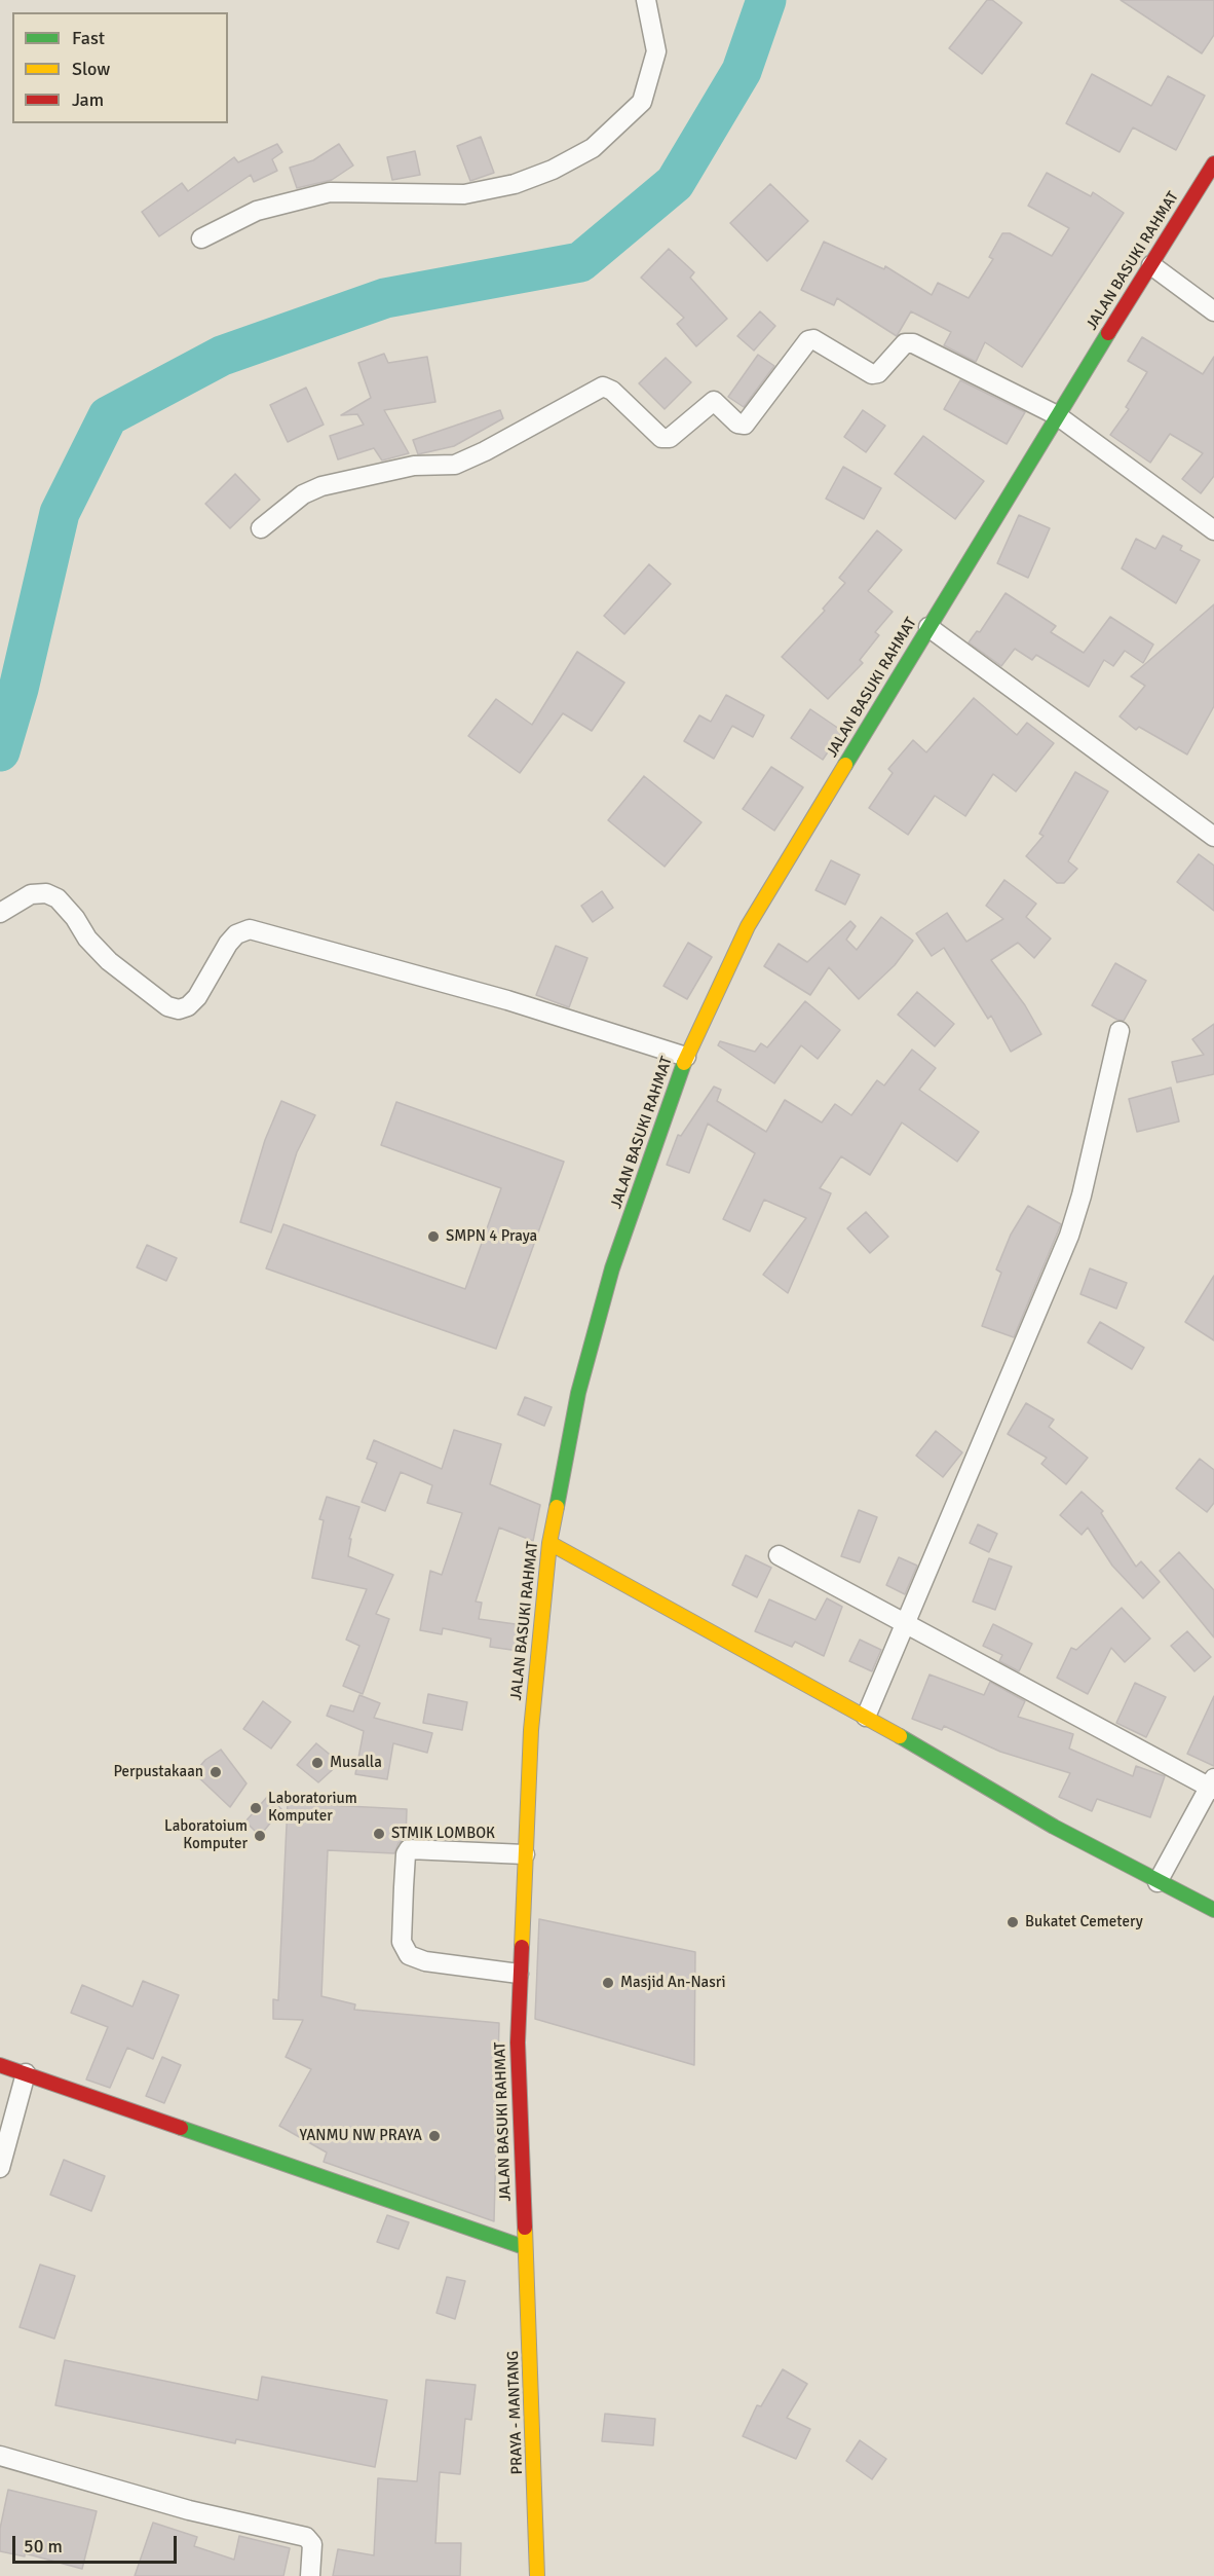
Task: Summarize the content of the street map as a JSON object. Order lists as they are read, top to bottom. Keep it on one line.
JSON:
{"streets":{"main road":["JALAN BASUKI RAHMAT","PRAYA - MANTANG"]},"crossings":[["JALAN BASUKI RAHMAT","PRAYA - MANTANG"]],"places":["SMPN 4 Praya","Musalla","Perpustakaan","Laboratorium Komputer","STMIK LOMBOK","Laboratoium Komputer","Bukatet Cemetery","Masjid An-Nasri","YANMU NW PRAYA"],"legend":["Fast","Slow","Jam"],"scale_bar":"50 m"}
